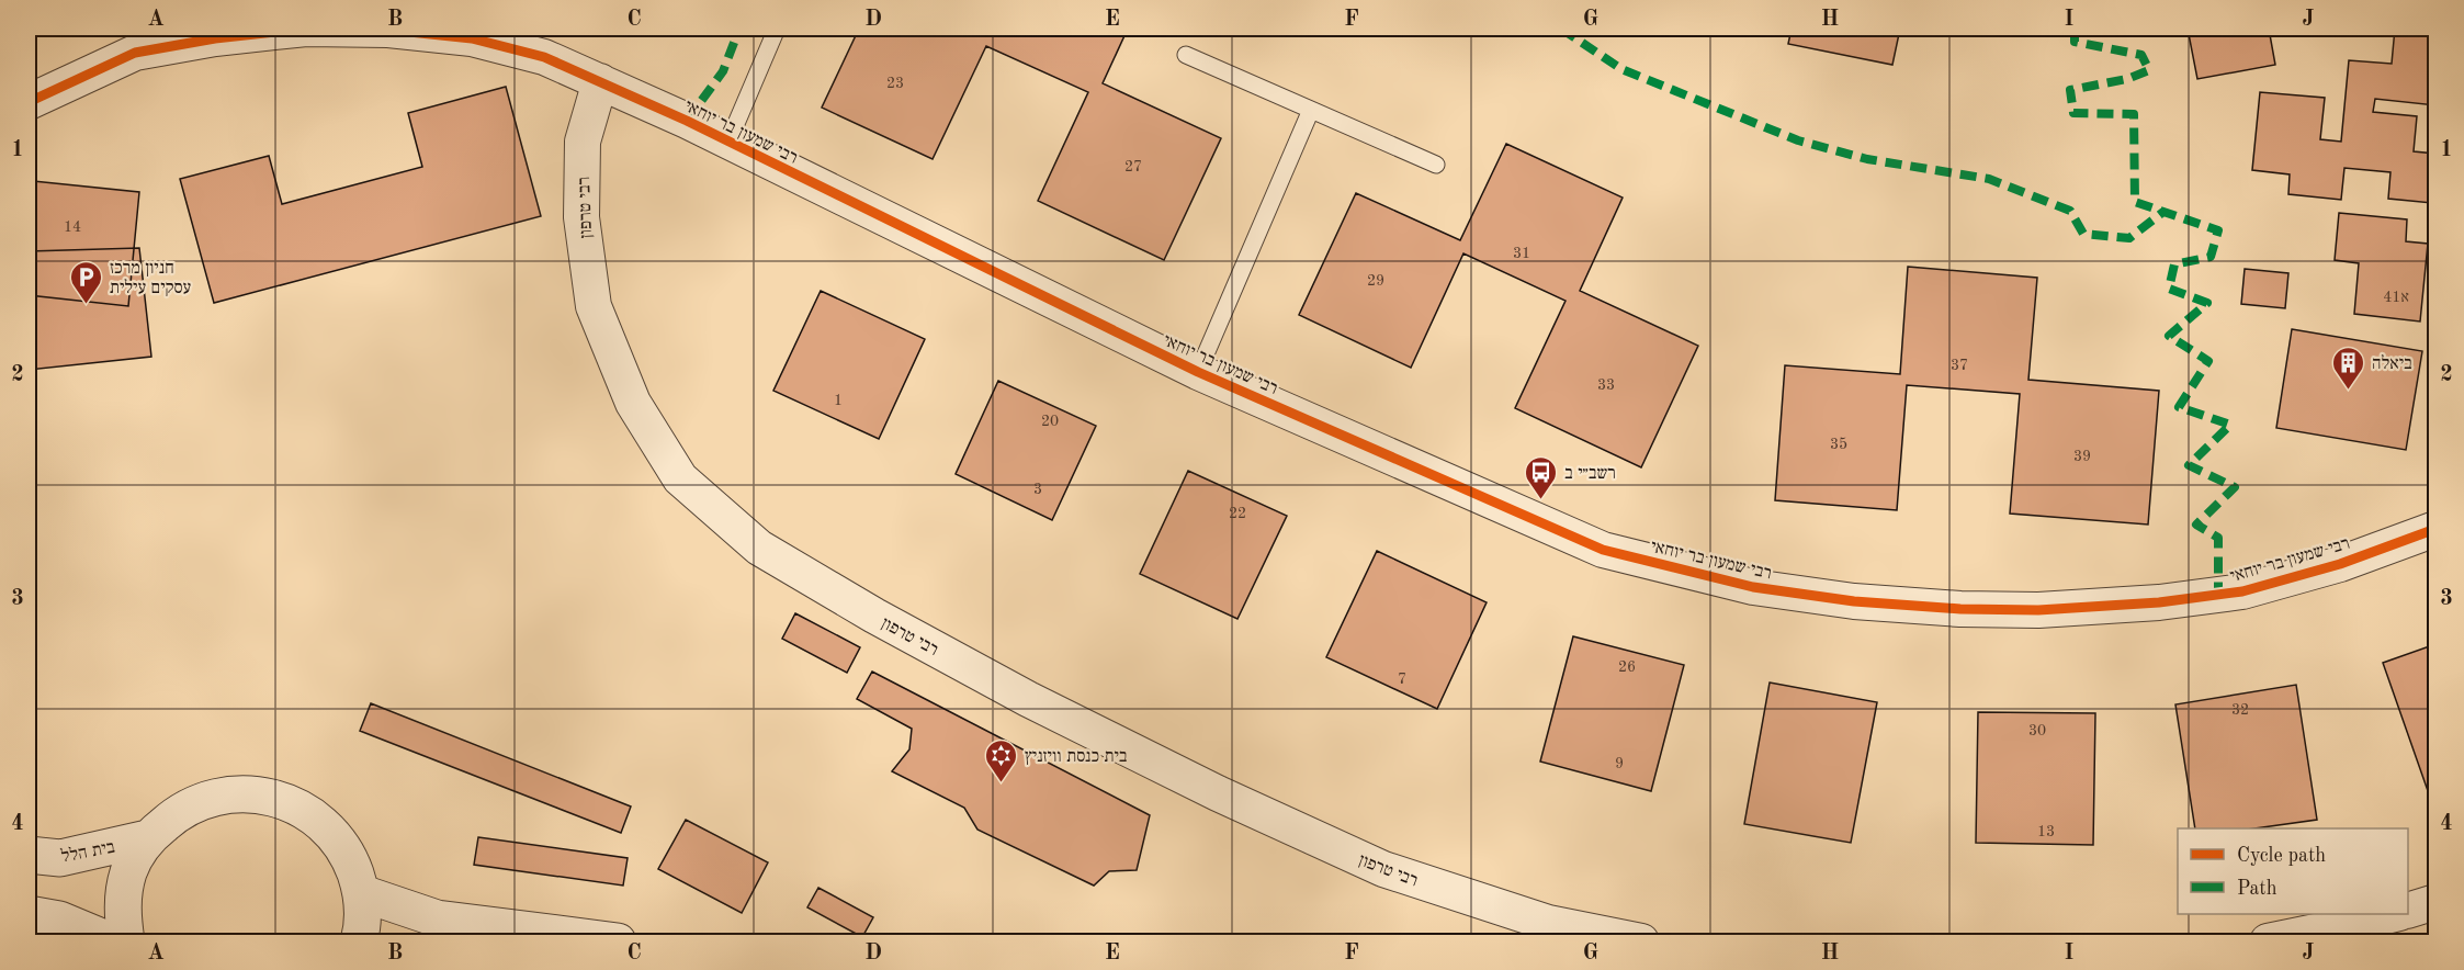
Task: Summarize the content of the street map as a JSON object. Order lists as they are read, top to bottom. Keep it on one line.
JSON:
{"streets":{"street":["רבי שמעון בר יוחאי","רבי טרפון","בית הלל"]},"crossings":[["רבי שמעון בר יוחאי","רבי טרפון"]],"places":{"parking":["חניון מרכז עסקים עילית"],"building":["ביאלה"],"bus stop":["רשב״י ב"],"synagogue":["בית כנסת וויזניץ"]},"house_numbers":["23","27","14","31","29","41א","37","33","1","20","35","39","3","22","26","7","32","30","9","13"],"legend":["Cycle path","Path"],"grid":{"columns":["A","B","C","D","E","F","G","H","I","J"],"rows":["1","2","3","4"]}}
